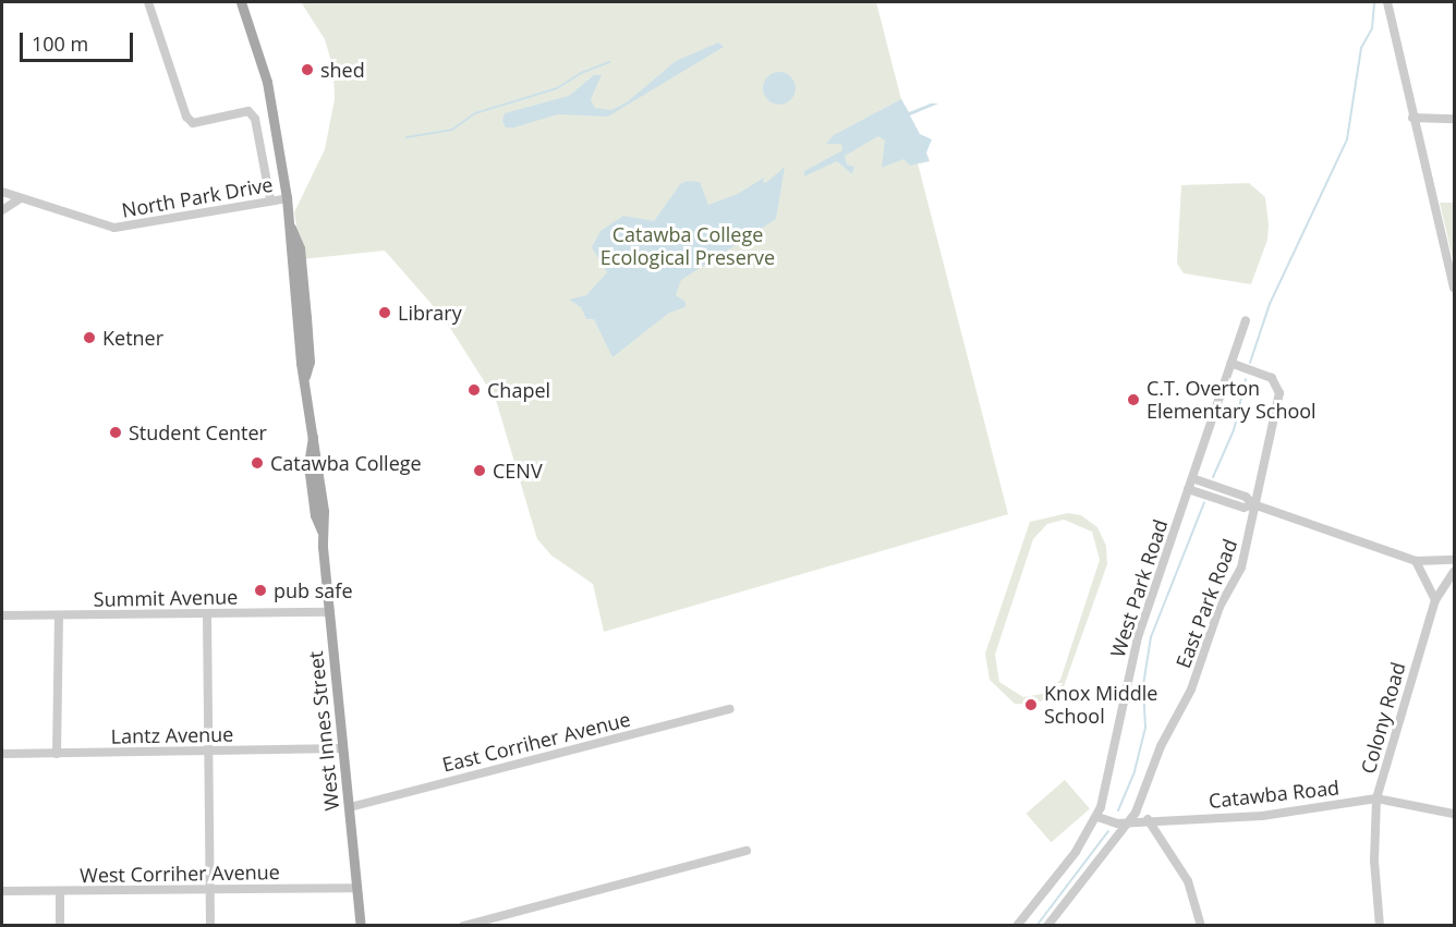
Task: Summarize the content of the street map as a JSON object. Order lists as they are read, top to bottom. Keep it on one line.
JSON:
{"streets":{"main road":["West Innes Street"],"street":["North Park Drive","West Park Road","Summit Avenue","East Park Road","Colony Road","Lantz Avenue","East Corriher Avenue","Catawba Road","West Corriher Avenue"]},"crossings":[["North Park Drive","West Innes Street"],["West Park Road","East Park Road"],["West Park Road","Catawba Road"],["Summit Avenue","West Innes Street"],["East Park Road","Catawba Road"],["Colony Road","Catawba Road"],["West Innes Street","Lantz Avenue"],["West Innes Street","East Corriher Avenue"],["West Innes Street","West Corriher Avenue"]],"parks":["Catawba College Ecological Preserve"],"places":["shed","Library","Ketner","Chapel","C.T. Overton Elementary School","Student Center","Catawba College","CENV","pub safe","Knox Middle School"],"scale_bar":"100 m"}
